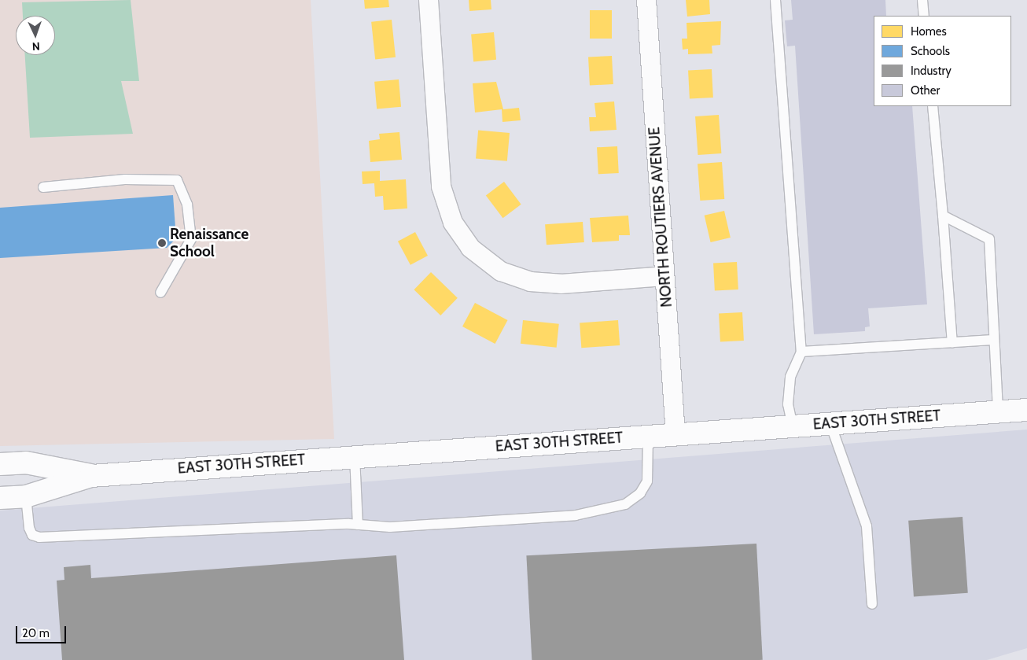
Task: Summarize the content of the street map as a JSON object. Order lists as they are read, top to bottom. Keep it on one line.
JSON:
{"streets":{"main road":["EAST 30TH STREET"],"street":["NORTH ROUTIERS AVENUE"]},"crossings":[["NORTH ROUTIERS AVENUE","EAST 30TH STREET"]],"places":["Renaissance School"],"legend":["Homes","Schools","Industry","Other"],"scale_bar":"20 m","north":"bottom"}
